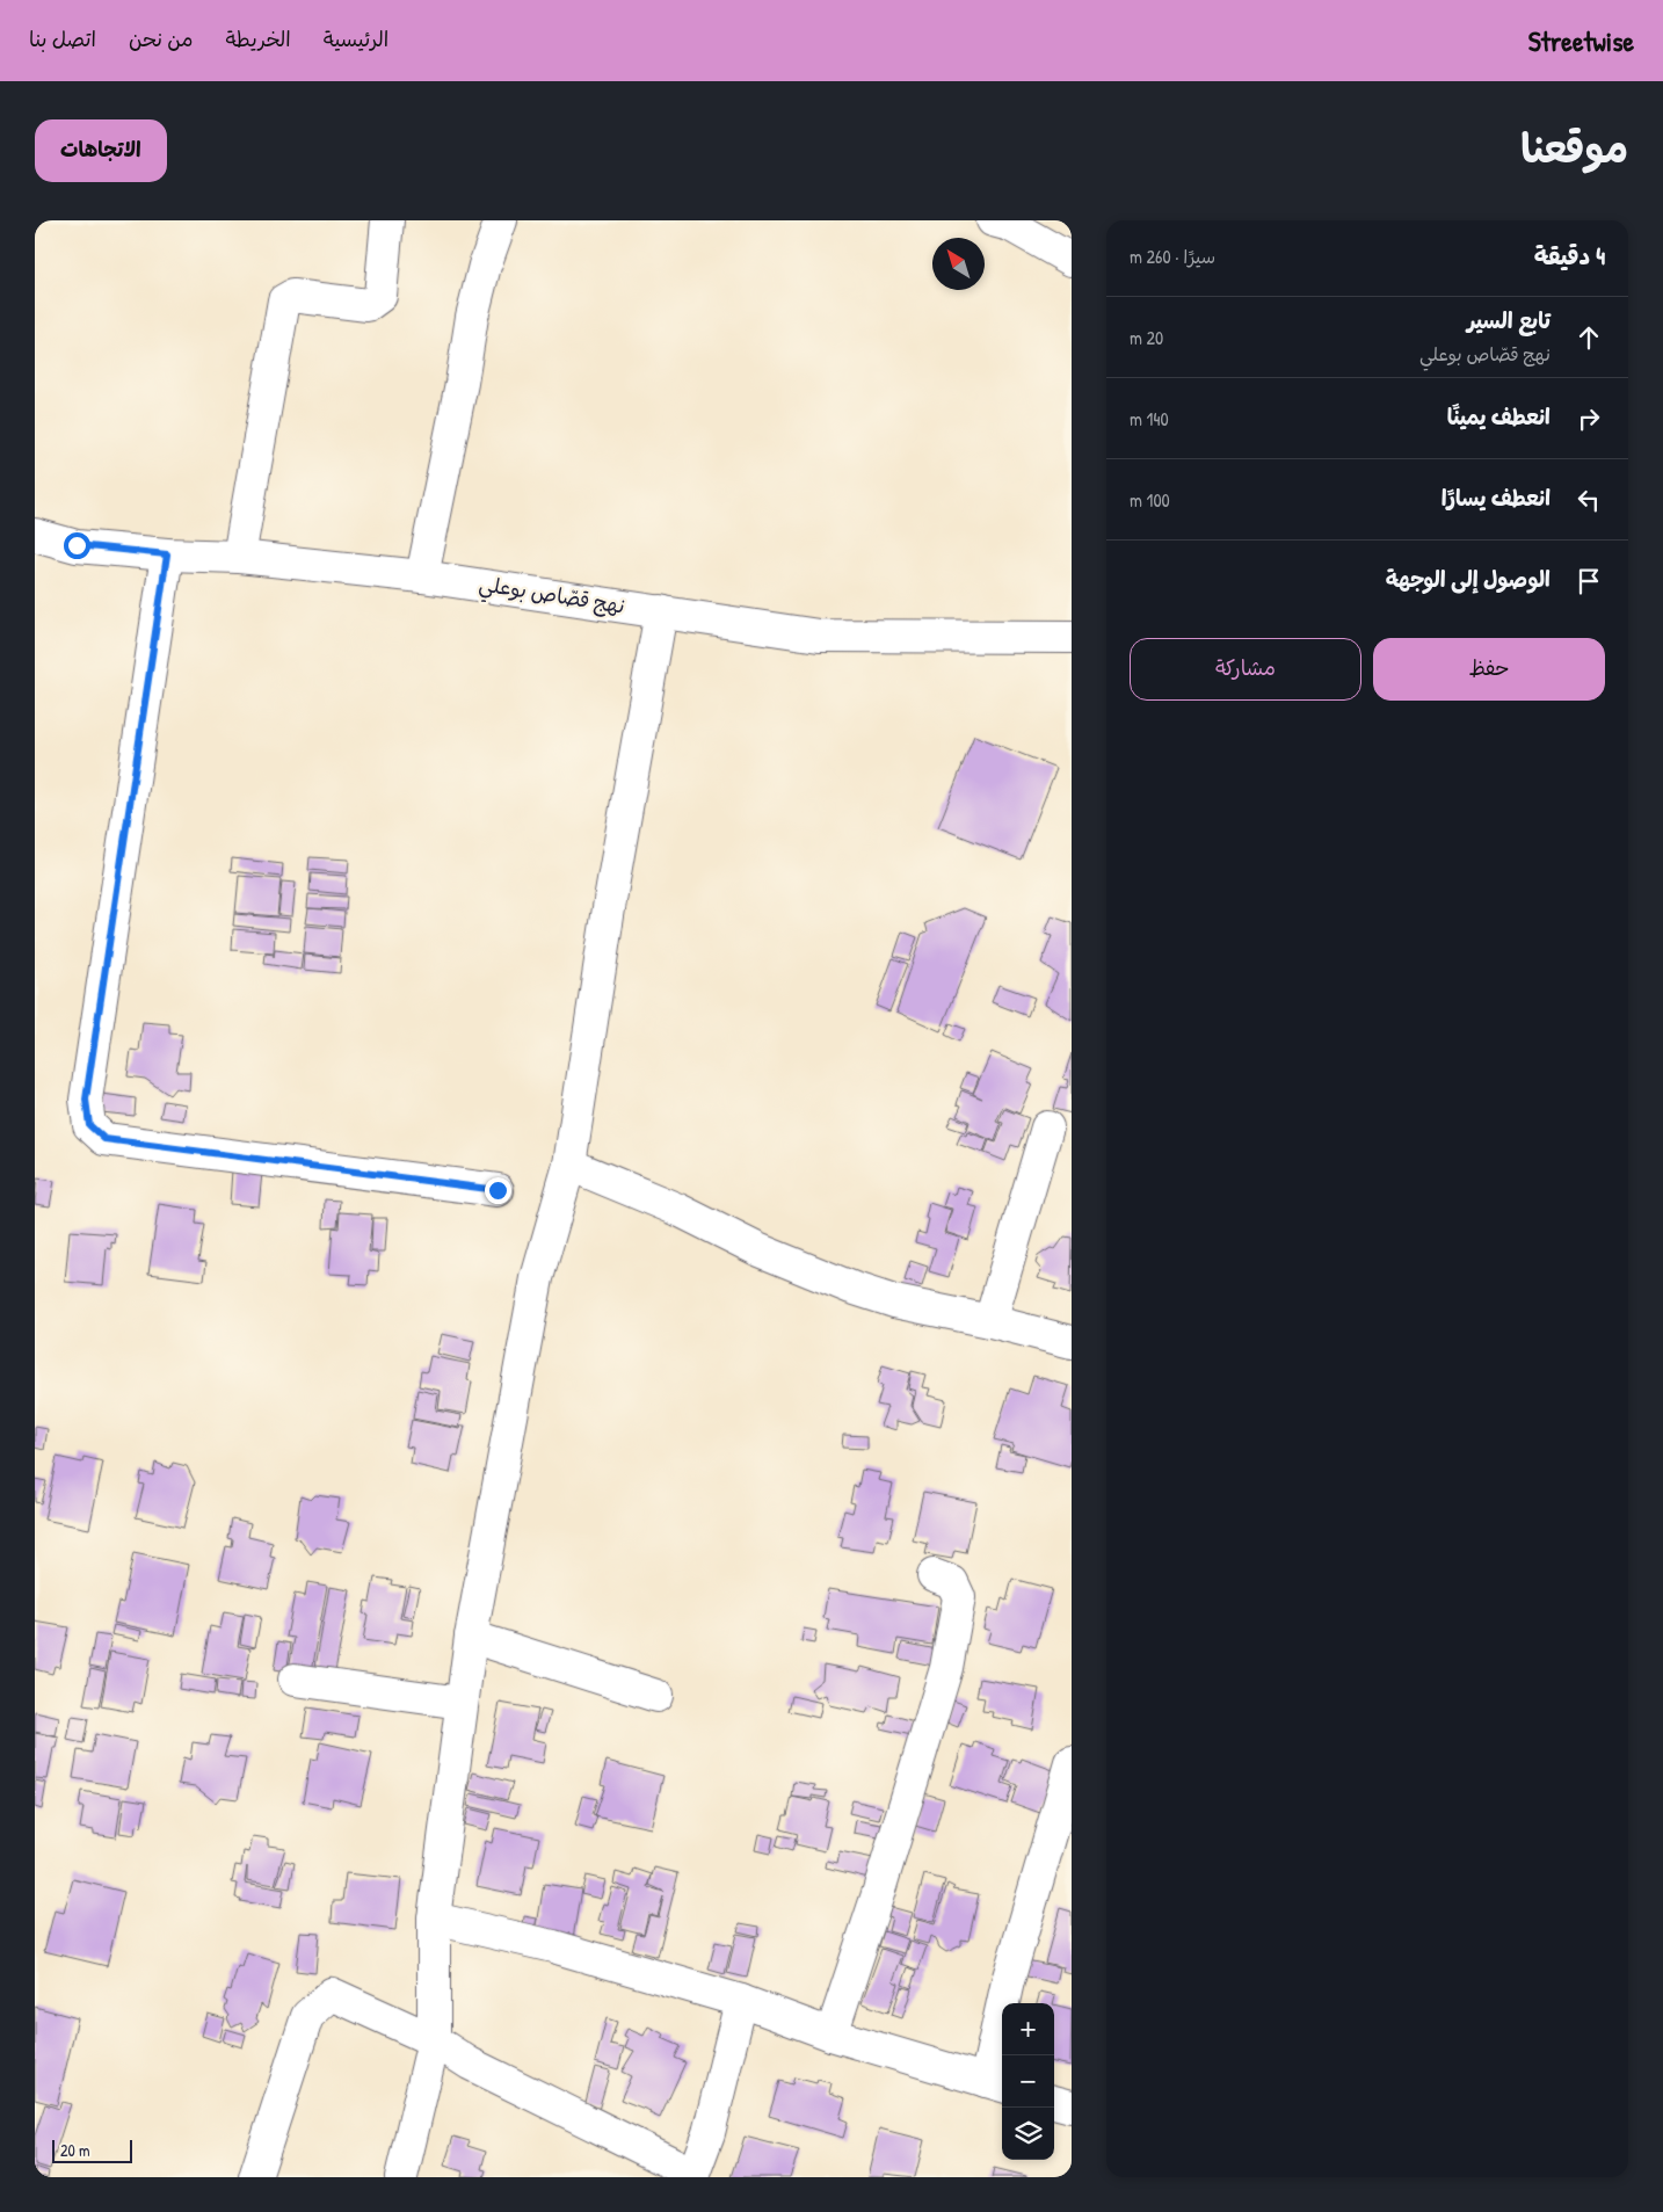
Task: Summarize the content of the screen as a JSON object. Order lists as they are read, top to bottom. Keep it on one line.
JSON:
{"streets":{"street":["نهج قصّاص بوعلي"]},"scale_bar":"20 m","north":"top left","page":{"header":"Streetwise","nav":["الرئيسية","الخريطة","من نحن","اتصل بنا"],"title":"موقعنا","buttons":["الاتجاهات",["حفظ","مشاركة"]],"heading":["4 دقيقة","سيرًا · 260 m"],"list":[["تابع السير","نهج قصّاص بوعلي","20 m"],["انعطف يمينًا","140 m"],["انعطف يسارًا","100 m"],"الوصول إلى الوجهة"],"map_buttons":["+","−"],"scale":"20 m"}}
